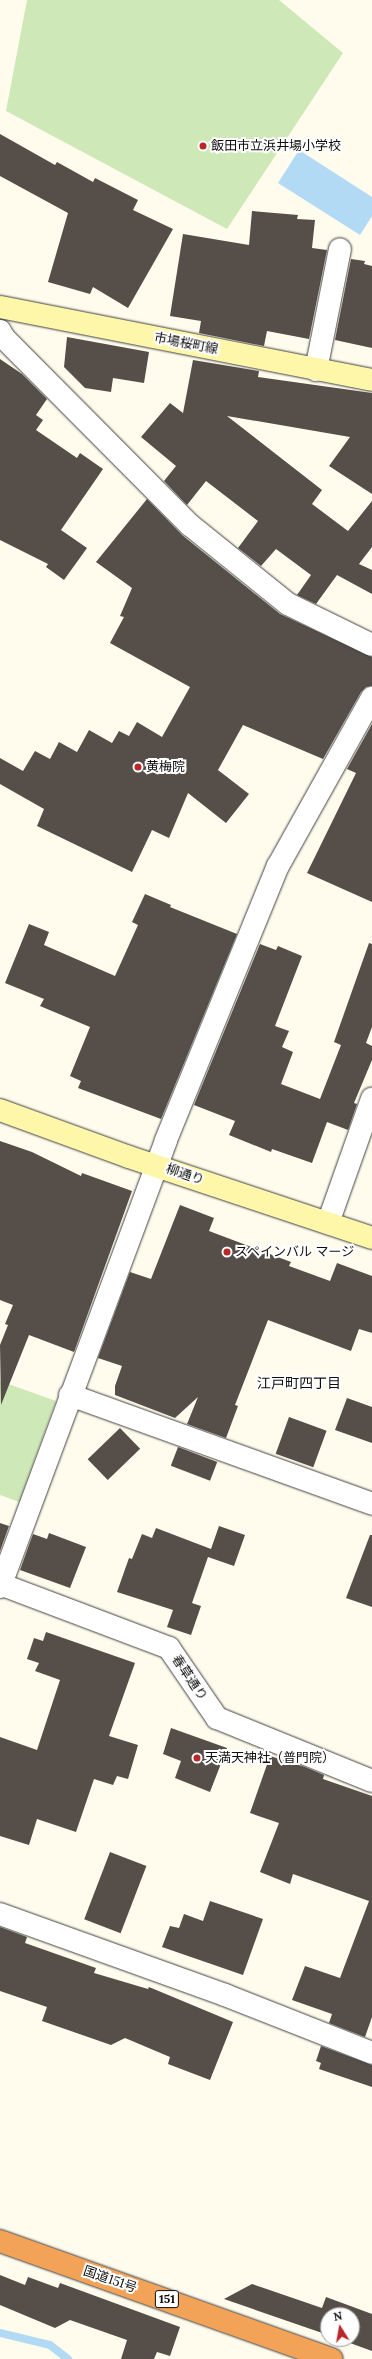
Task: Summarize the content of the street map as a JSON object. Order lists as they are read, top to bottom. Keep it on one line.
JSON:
{"streets":{"highway":["国道151号","151"],"street":["市場桜町線","柳通り","春草通り"]},"districts":["江戸町四丁目"],"places":["飯田市立浜井場小学校","黄梅院","スペインバル マージ","天満天神社（普門院）"],"north":"top"}
